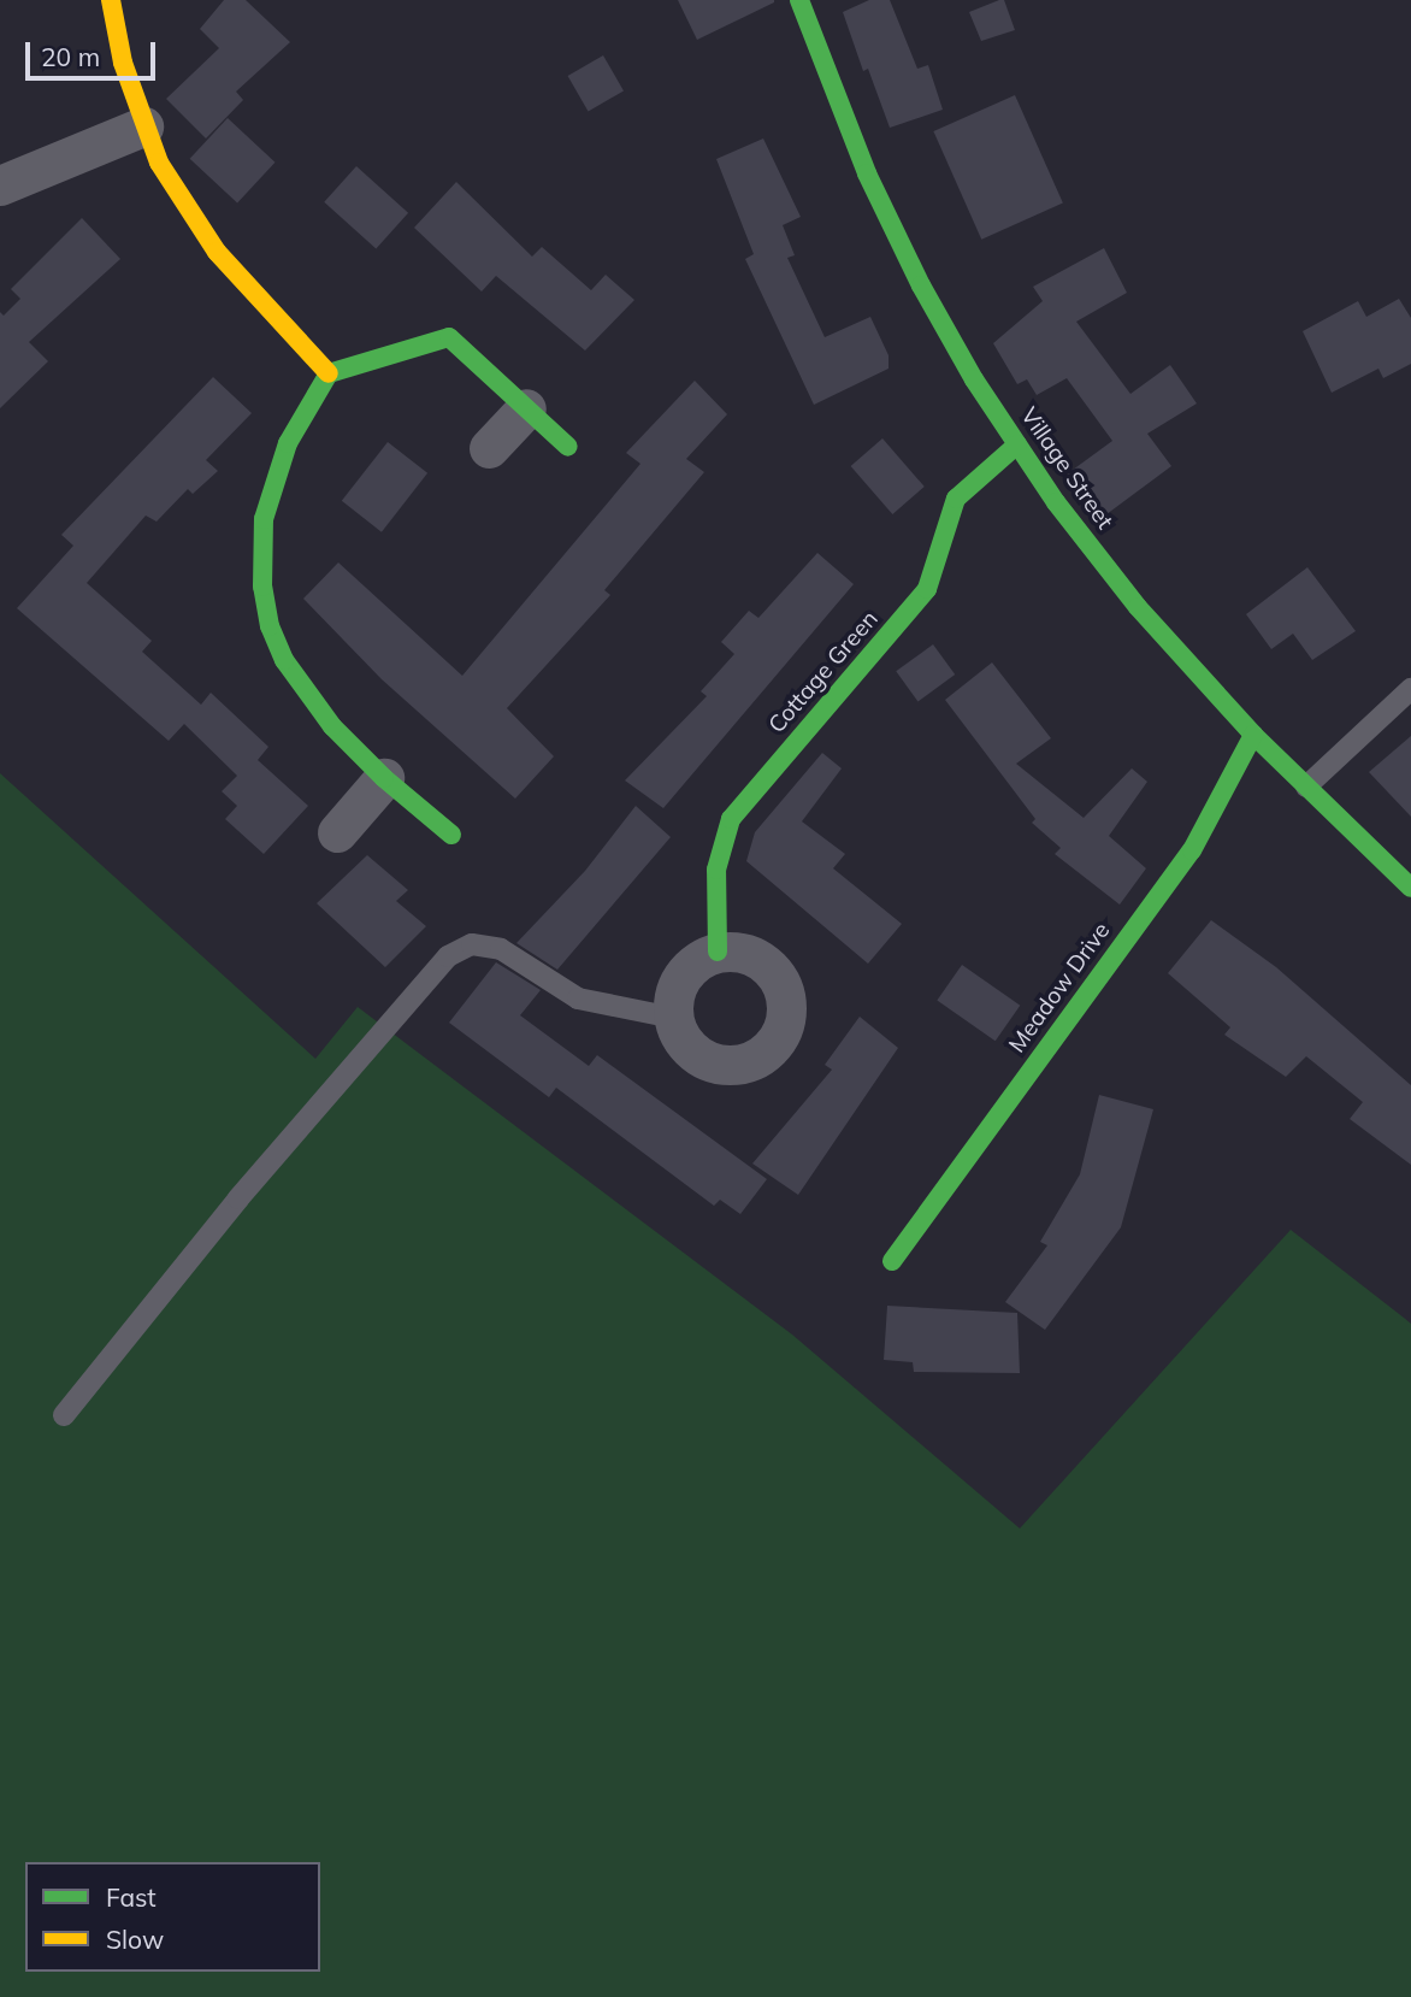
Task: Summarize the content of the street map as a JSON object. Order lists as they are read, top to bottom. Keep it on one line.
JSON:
{"streets":{"street":["Village Street","Cottage Green","Meadow Drive"]},"crossings":[["Village Street","Cottage Green"],["Village Street","Meadow Drive"]],"legend":["Fast","Slow"],"scale_bar":"20 m"}
